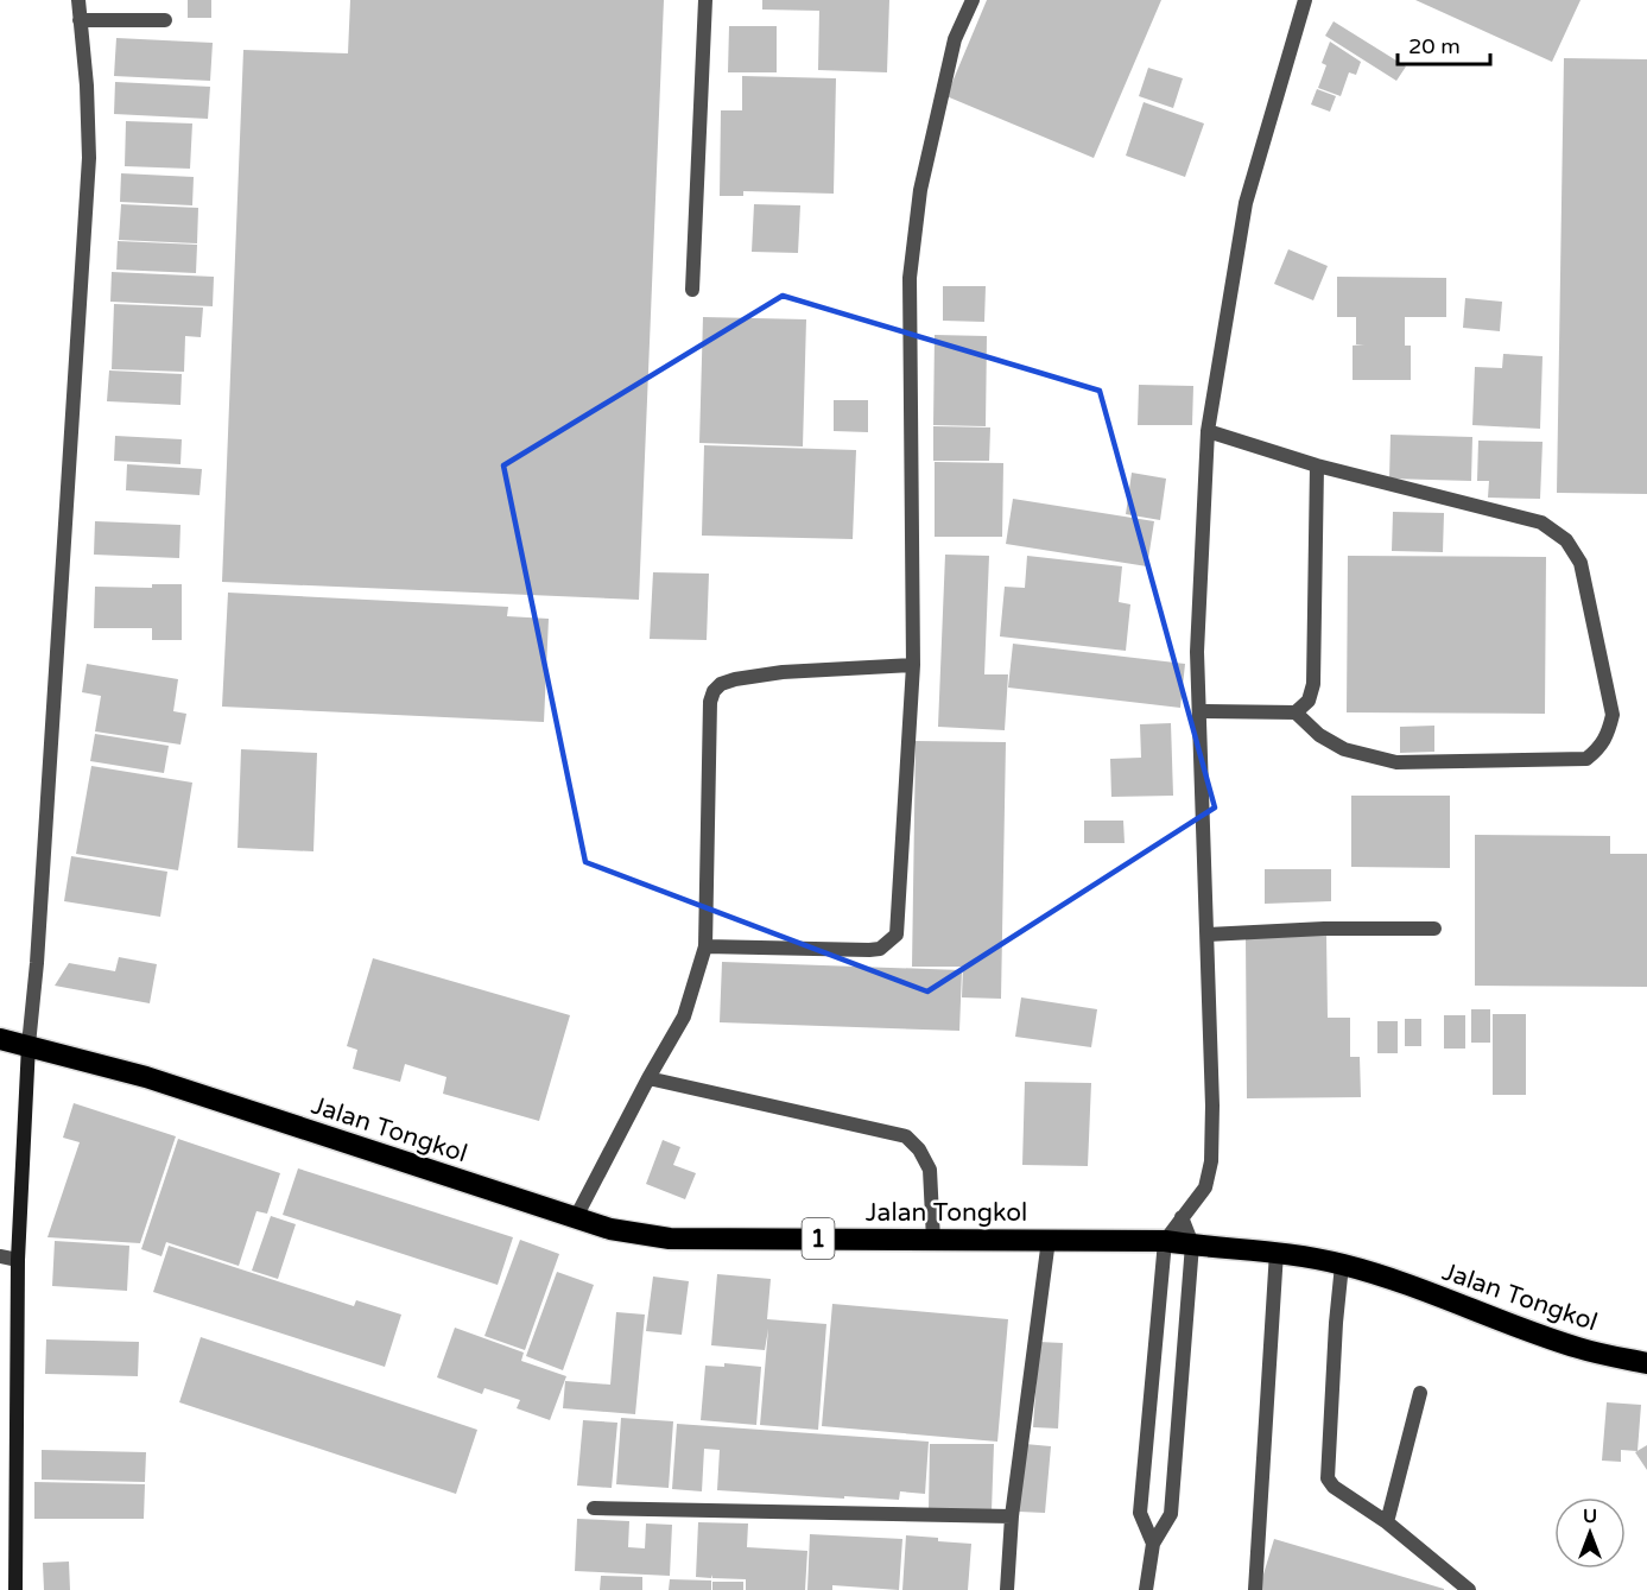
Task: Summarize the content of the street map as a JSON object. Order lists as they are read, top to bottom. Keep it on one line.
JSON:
{"streets":{"highway":["Jalan Tongkol","1"]},"scale_bar":"20 m","north":"top"}
